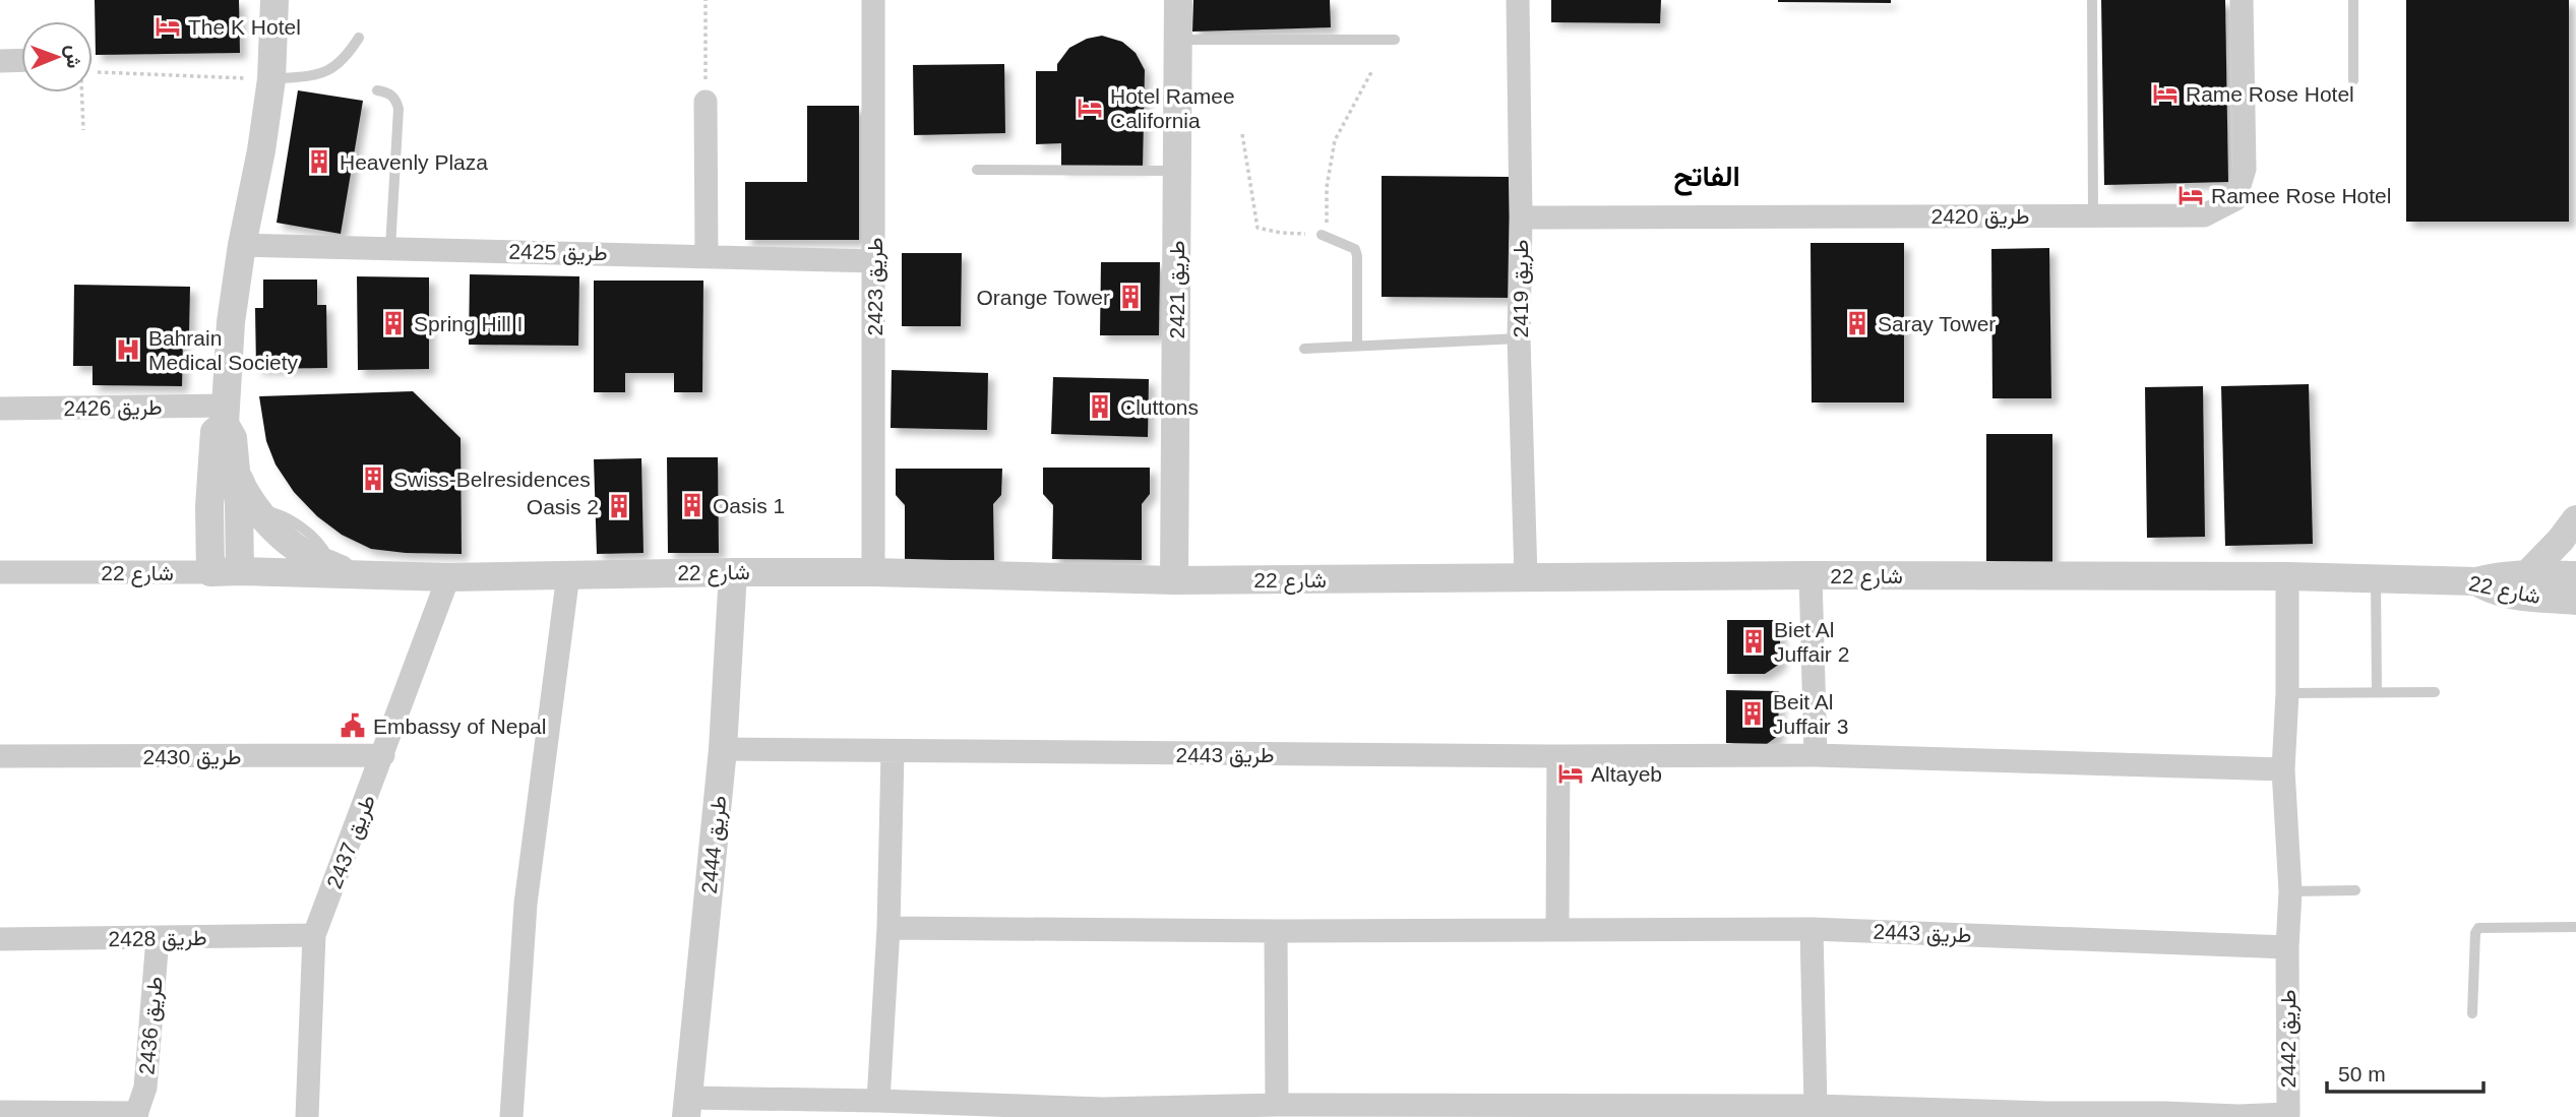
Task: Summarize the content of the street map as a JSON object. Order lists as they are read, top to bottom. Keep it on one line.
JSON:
{"streets":{"street":["طريق 2420","طريق 2425","طريق 2423","طريق 2419","طريق 2421","طريق 2426","شارع 22","طريق 2443","طريق 2430","طريق 2437","طريق 2444","طريق 2428","طريق 2436","طريق 2442"]},"crossings":[["طريق 2420","طريق 2419"],["طريق 2425","طريق 2423"],["طريق 2423","شارع 22"],["طريق 2419","شارع 22"],["طريق 2421","شارع 22"],["شارع 22","طريق 2437"],["شارع 22","طريق 2444"],["شارع 22","طريق 2442"],["طريق 2443","طريق 2444"],["طريق 2443","طريق 2442"],["طريق 2430","طريق 2437"],["طريق 2437","طريق 2428"],["طريق 2444","طريق 2442"],["طريق 2428","طريق 2436"]],"districts":["الفاتح"],"places":{"hotel":["The K Hotel","Rame Rose Hotel","Hotel Ramee California","Ramee Rose Hotel","Altayeb"],"building":["Heavenly Plaza","Orange Tower","Spring Hill I","Saray Tower","Cluttons","Swiss-Belresidences","Oasis 1","Oasis 2","Biet Al Juffair 2","Beit Al Juffair 3"],"hospital":["Bahrain Medical Society"],"public building":["Embassy of Nepal"]},"scale_bar":"50 m","north":"right"}
